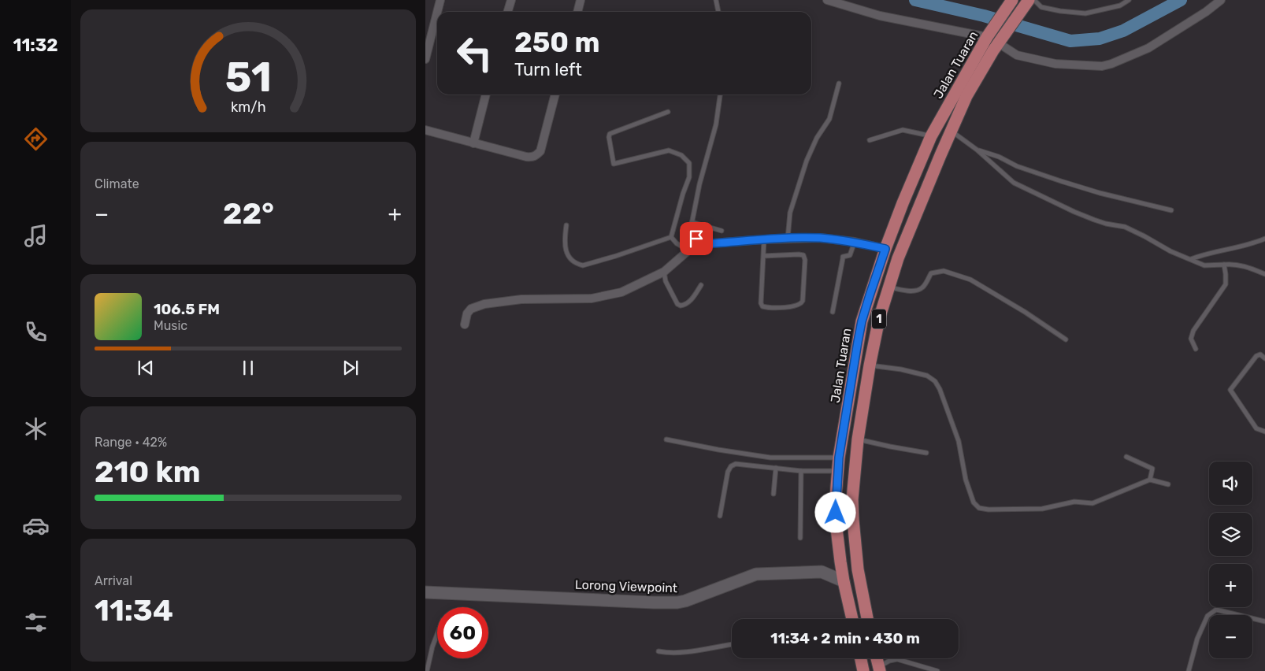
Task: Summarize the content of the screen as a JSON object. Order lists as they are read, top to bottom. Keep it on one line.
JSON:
{"streets":{"main road":["Jalan Tuaran","1"],"street":["Lorong Viewpoint"]},"page":{"tabs":"11:32","turn":["250 m","Turn left"],"tile":["Climate",["Range · 42%","210 km"],["Arrival","11:34"]],"heat":["−","22°","+"],"song":["106.5 FM","Music"],"map_buttons":["+","−"],"limit":"60","trip":"11:34 · 2 min · 430 m","gauge":["51","km/h"]}}
